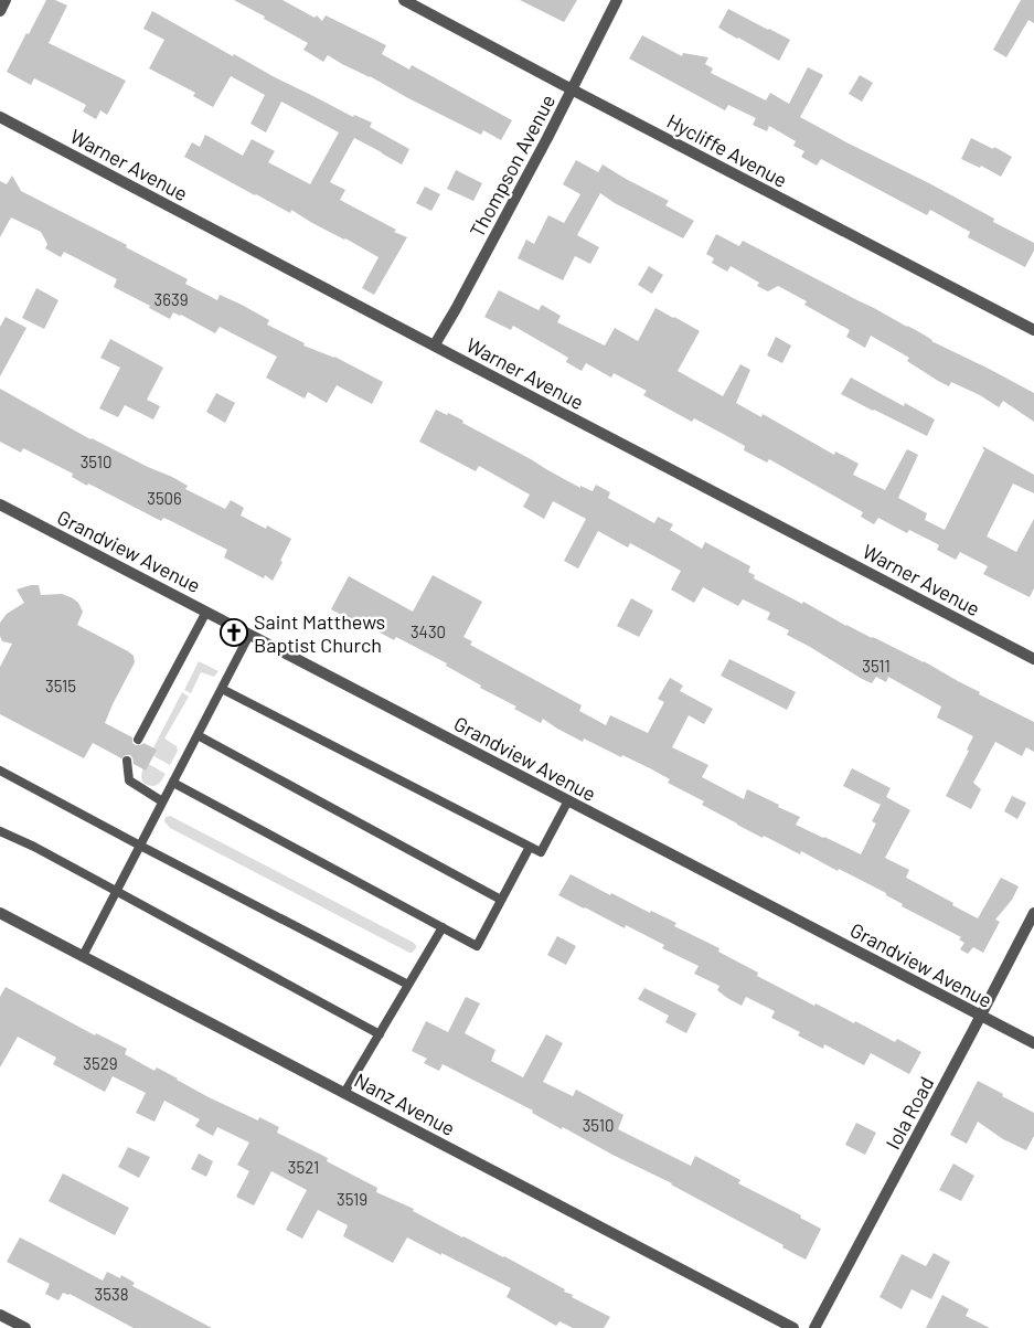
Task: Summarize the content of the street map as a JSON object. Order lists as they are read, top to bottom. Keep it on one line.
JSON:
{"streets":{"street":["Hycliffe Avenue","Warner Avenue","Thompson Avenue","Grandview Avenue","Nanz Avenue","Iola Road"]},"crossings":[["Hycliffe Avenue","Thompson Avenue"],["Warner Avenue","Thompson Avenue"],["Grandview Avenue","Iola Road"]],"places":{"church":["Saint Matthews Baptist Church"]},"house_numbers":["3639","3510","3506","3430","3511","3515","3529","3510","3521","3519","3538"]}
